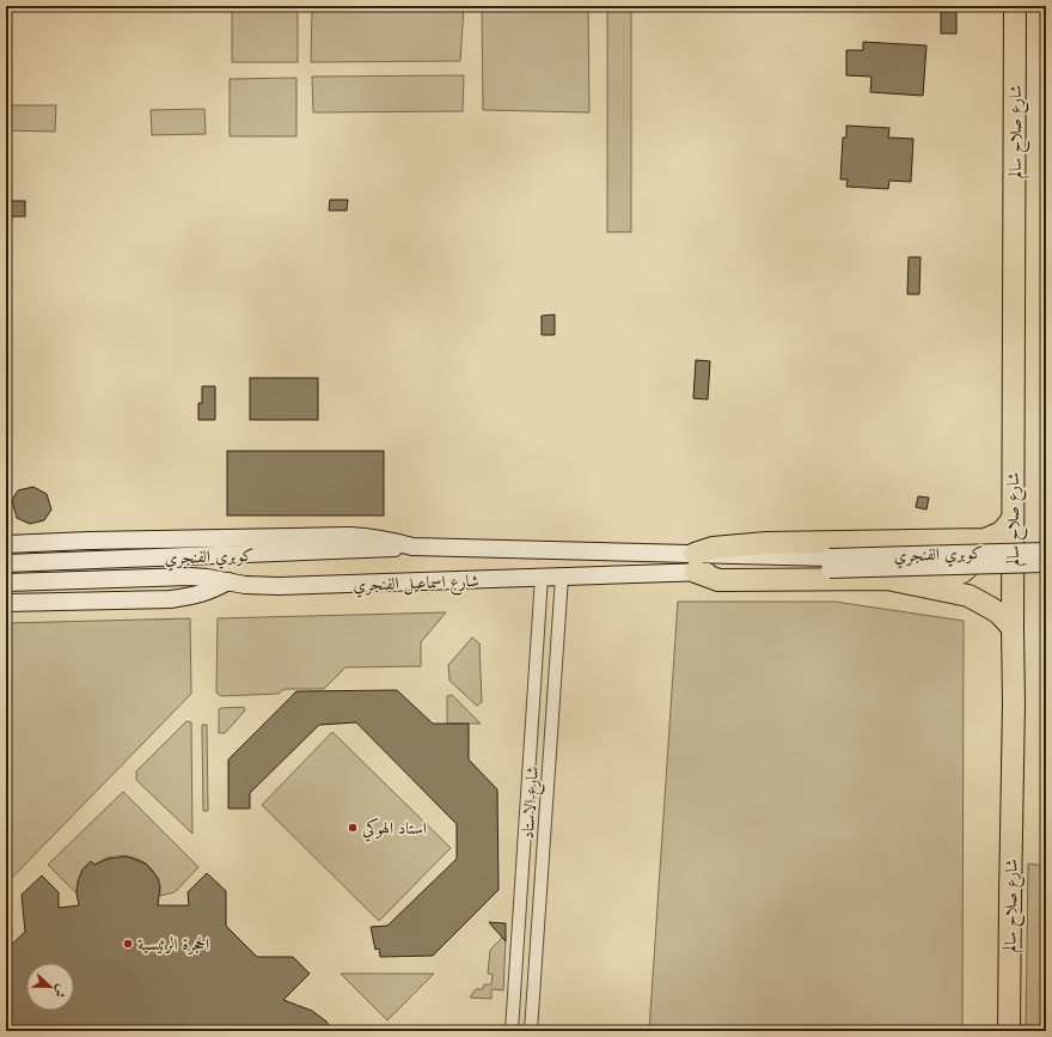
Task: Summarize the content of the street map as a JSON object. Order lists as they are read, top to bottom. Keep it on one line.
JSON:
{"streets":{"highway":["شارع صلاح سالم"],"main road":["كوبري الفنجري","شارع اسماعيل الفنجري"],"street":["شارع الاستاد"]},"crossings":[["كوبري الفنجري","شارع اسماعيل الفنجري"],["شارع اسماعيل الفنجري","شارع الاستاد"]],"places":["استاد الهوكي","الحجرة الرئيسية"],"north":"right"}
